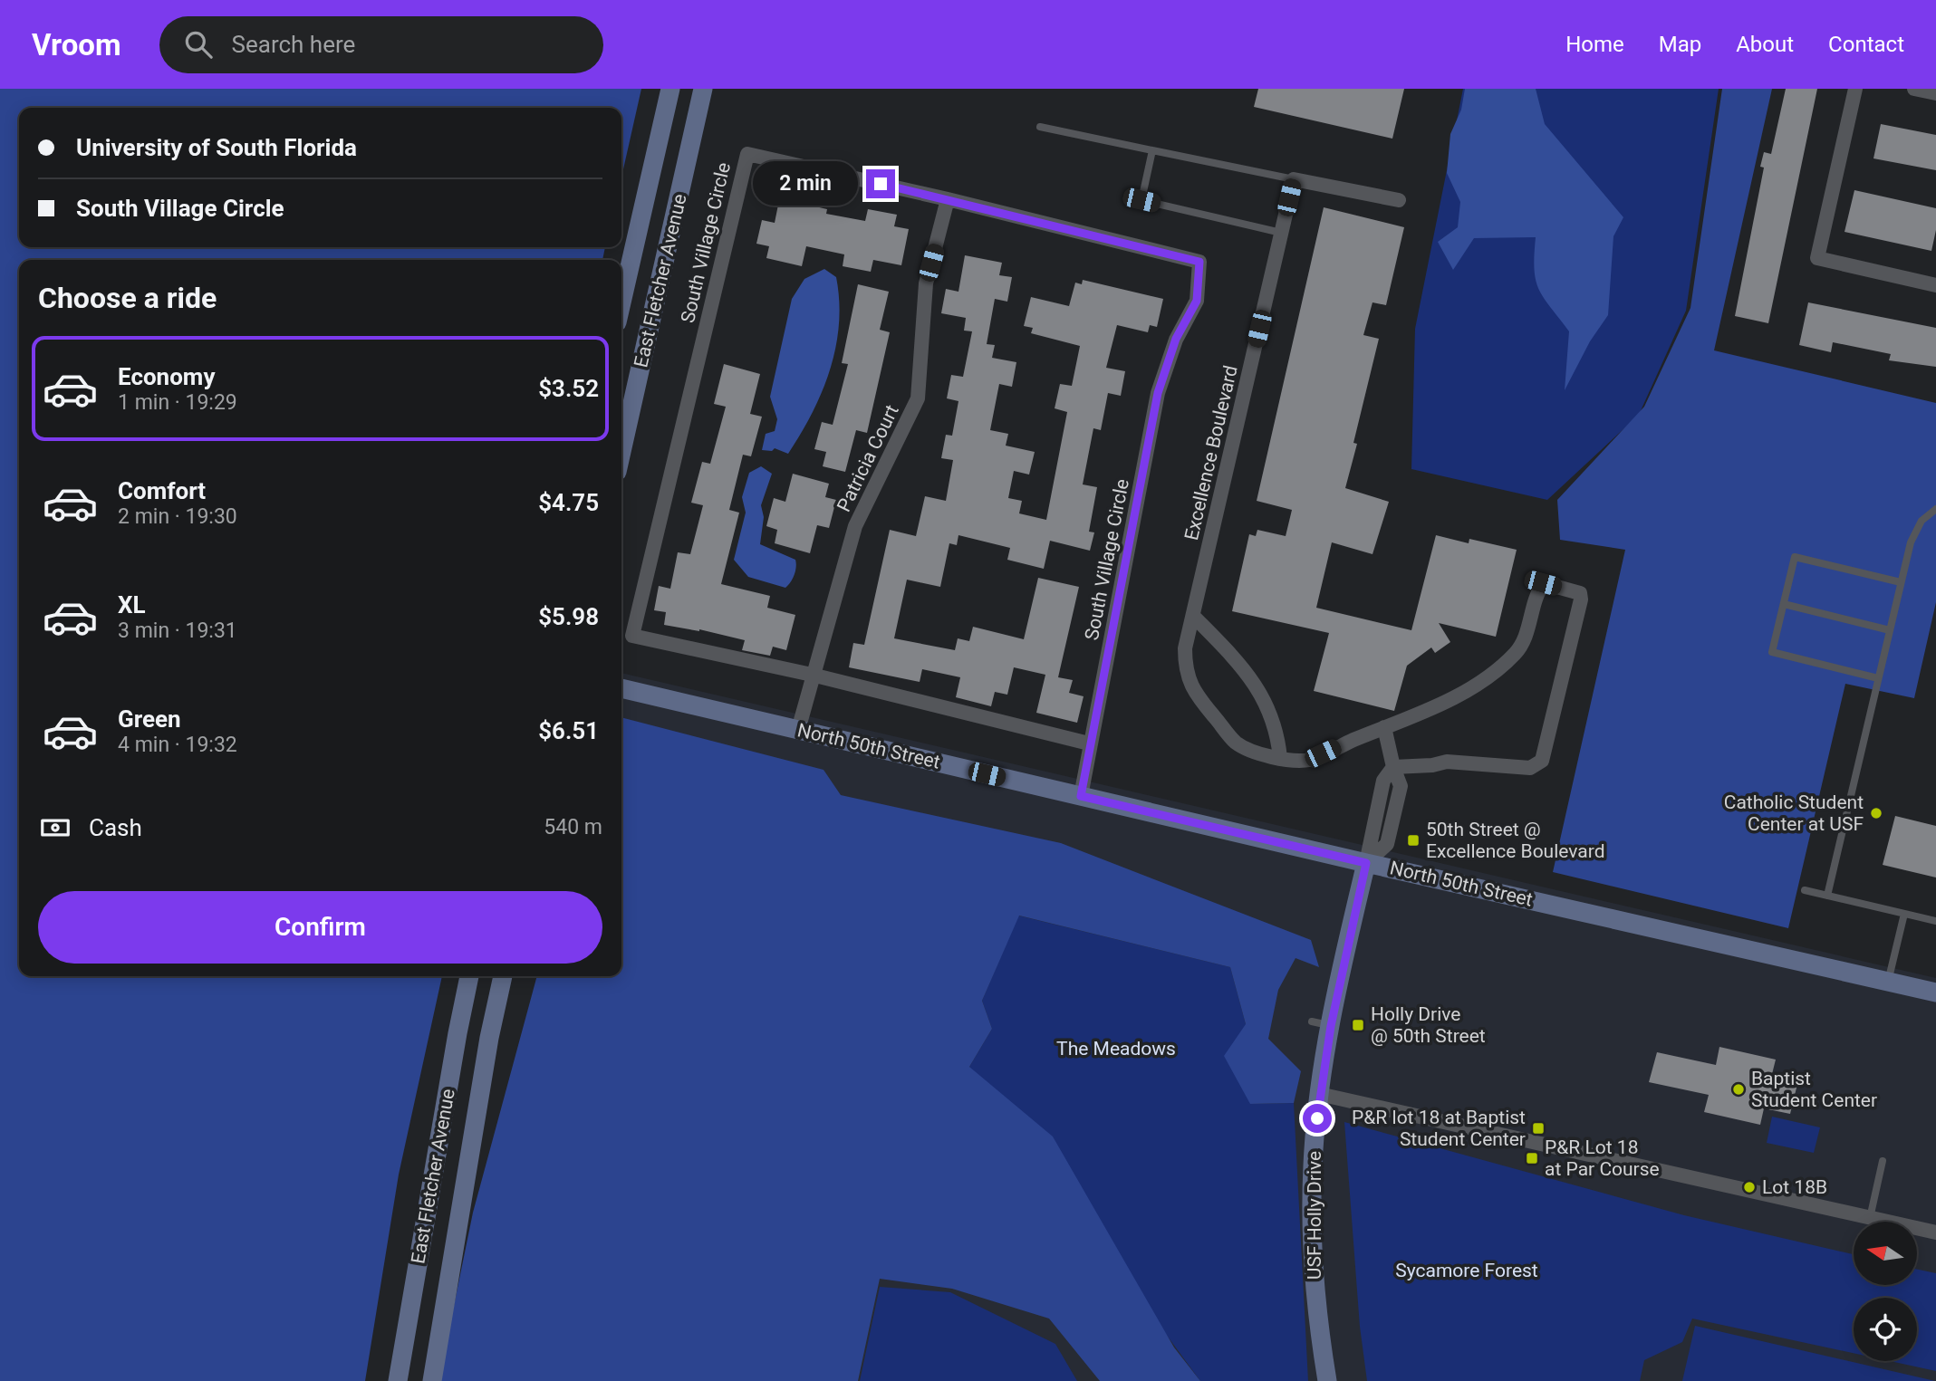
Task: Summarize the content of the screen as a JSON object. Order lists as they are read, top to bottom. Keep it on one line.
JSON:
{"streets":{"street":["South Village Circle","East Fletcher Avenue","Excellence Boulevard","Patricia Court","North 50th Street","USF Holly Drive"]},"crossings":[["South Village Circle","Patricia Court"],["South Village Circle","North 50th Street"],["Patricia Court","North 50th Street"],["North 50th Street","USF Holly Drive"]],"parks":["The Meadows","Sycamore Forest"],"places":{"other":["Catholic Student Center at USF","Baptist Student Center","Lot 18B"],"transit":["50th Street @ Excellence Boulevard","Holly Drive @ 50th Street","P&R lot 18 at Baptist Student Center","P&R Lot 18 at Par Course"]},"north":"left","page":{"header":"Vroom","search":"Search here","nav":["Home","Map","About","Contact"],"banner":["University of South Florida","South Village Circle"],"bubble":"2 min","heading":"Choose a ride","list":[{"name":"Economy","note":"1 min · 19:29","value":"$3.52"},{"name":"Comfort","note":"2 min · 19:30","value":"$4.75"},{"name":"XL","note":"3 min · 19:31","value":"$5.98"},{"name":"Green","note":"4 min · 19:32","value":"$6.51"}],"pay":["Cash","540 m"],"buttons":"Confirm"}}
